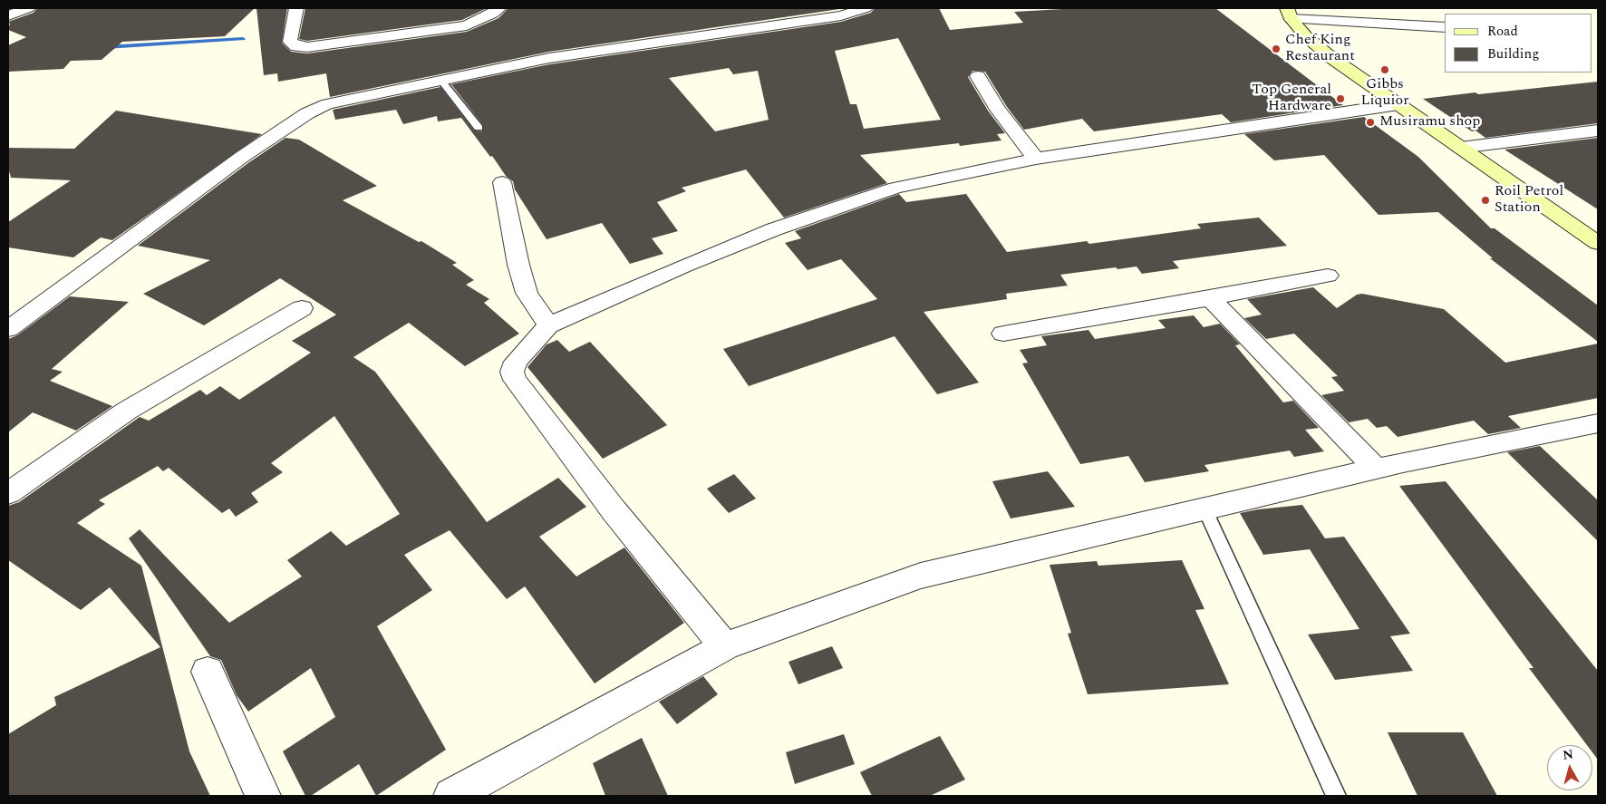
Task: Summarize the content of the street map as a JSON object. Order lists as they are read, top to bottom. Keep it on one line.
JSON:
{"places":["Chef King Restaurant","Gibbs Liquior","Top General Hardware","Musiramu shop","Roil Petrol Station"],"legend":["Road","Building"],"north":"top"}
